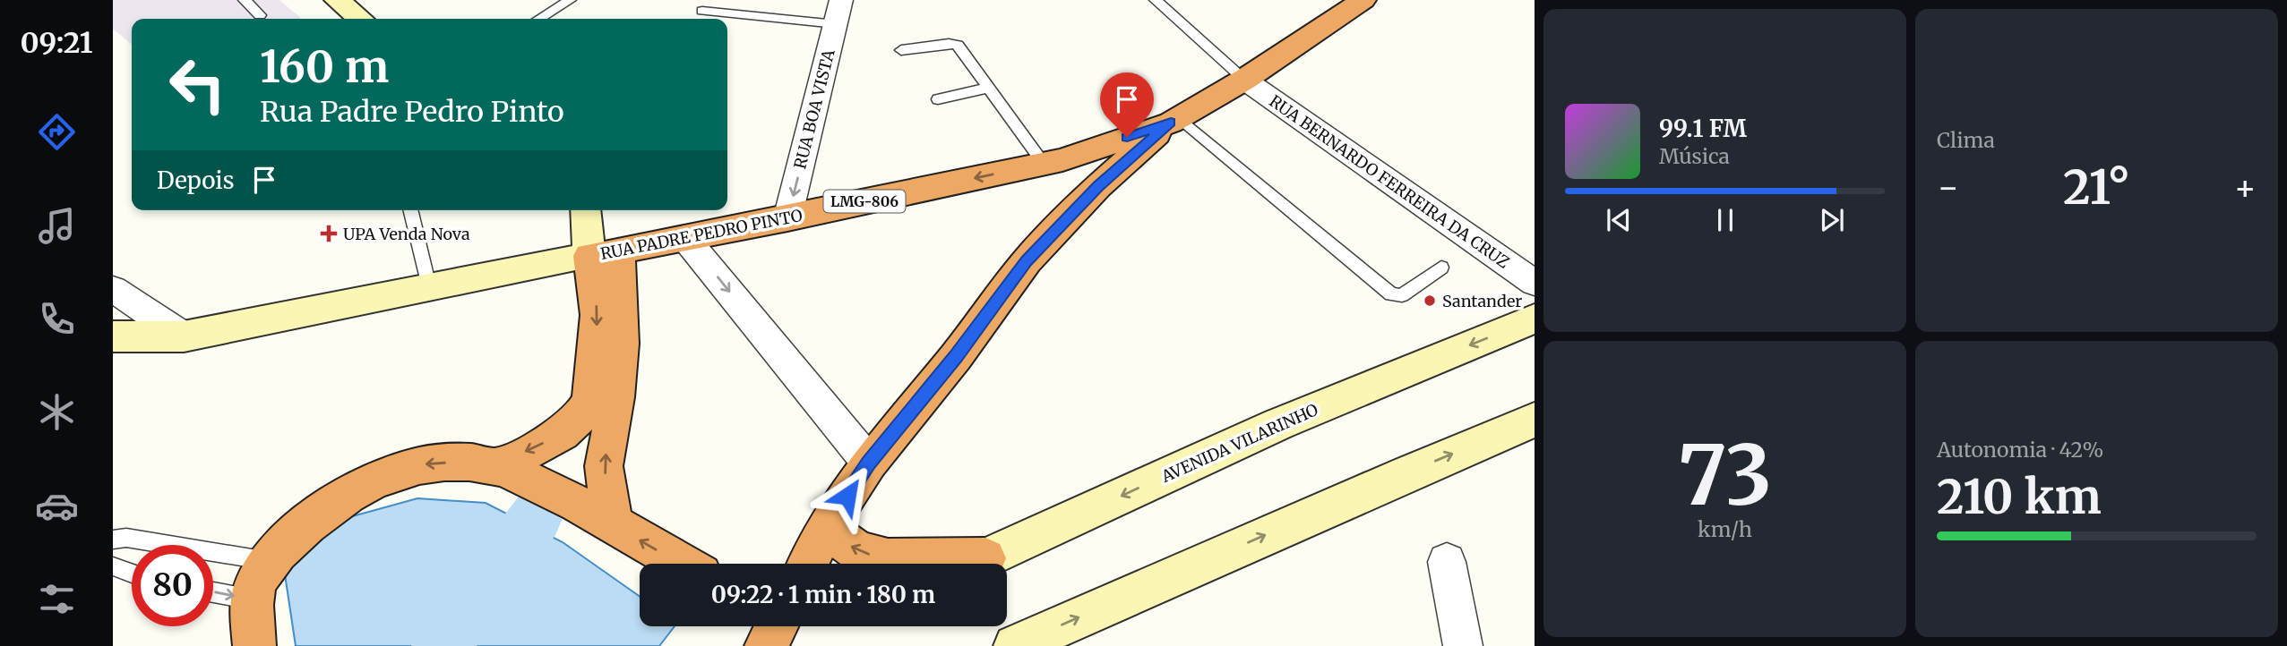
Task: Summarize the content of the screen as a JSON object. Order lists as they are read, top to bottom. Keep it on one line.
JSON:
{"streets":{"highway":["LMG-806","RUA PADRE PEDRO PINTO"],"main road":["AVENIDA VILARINHO"],"street":["RUA BOA VISTA","RUA BERNARDO FERREIRA DA CRUZ"]},"crossings":[["RUA BOA VISTA","RUA PADRE PEDRO PINTO"],["RUA BERNARDO FERREIRA DA CRUZ","RUA PADRE PEDRO PINTO"],["LMG-806","RUA PADRE PEDRO PINTO"]],"one_way":["RUA BOA VISTA"],"places":{"health":["UPA Venda Nova"],"other":["Santander"]},"page":{"tabs":"09:21","tile":["Clima",["73","km/h"],["Autonomia · 42%","210 km"]],"turn":["160 m","Rua Padre Pedro Pinto"],"song":["99.1 FM","Música"],"then":"Depois","heat":["−","21°","+"],"limit":"80","trip":"09:22 · 1 min · 180 m"}}
